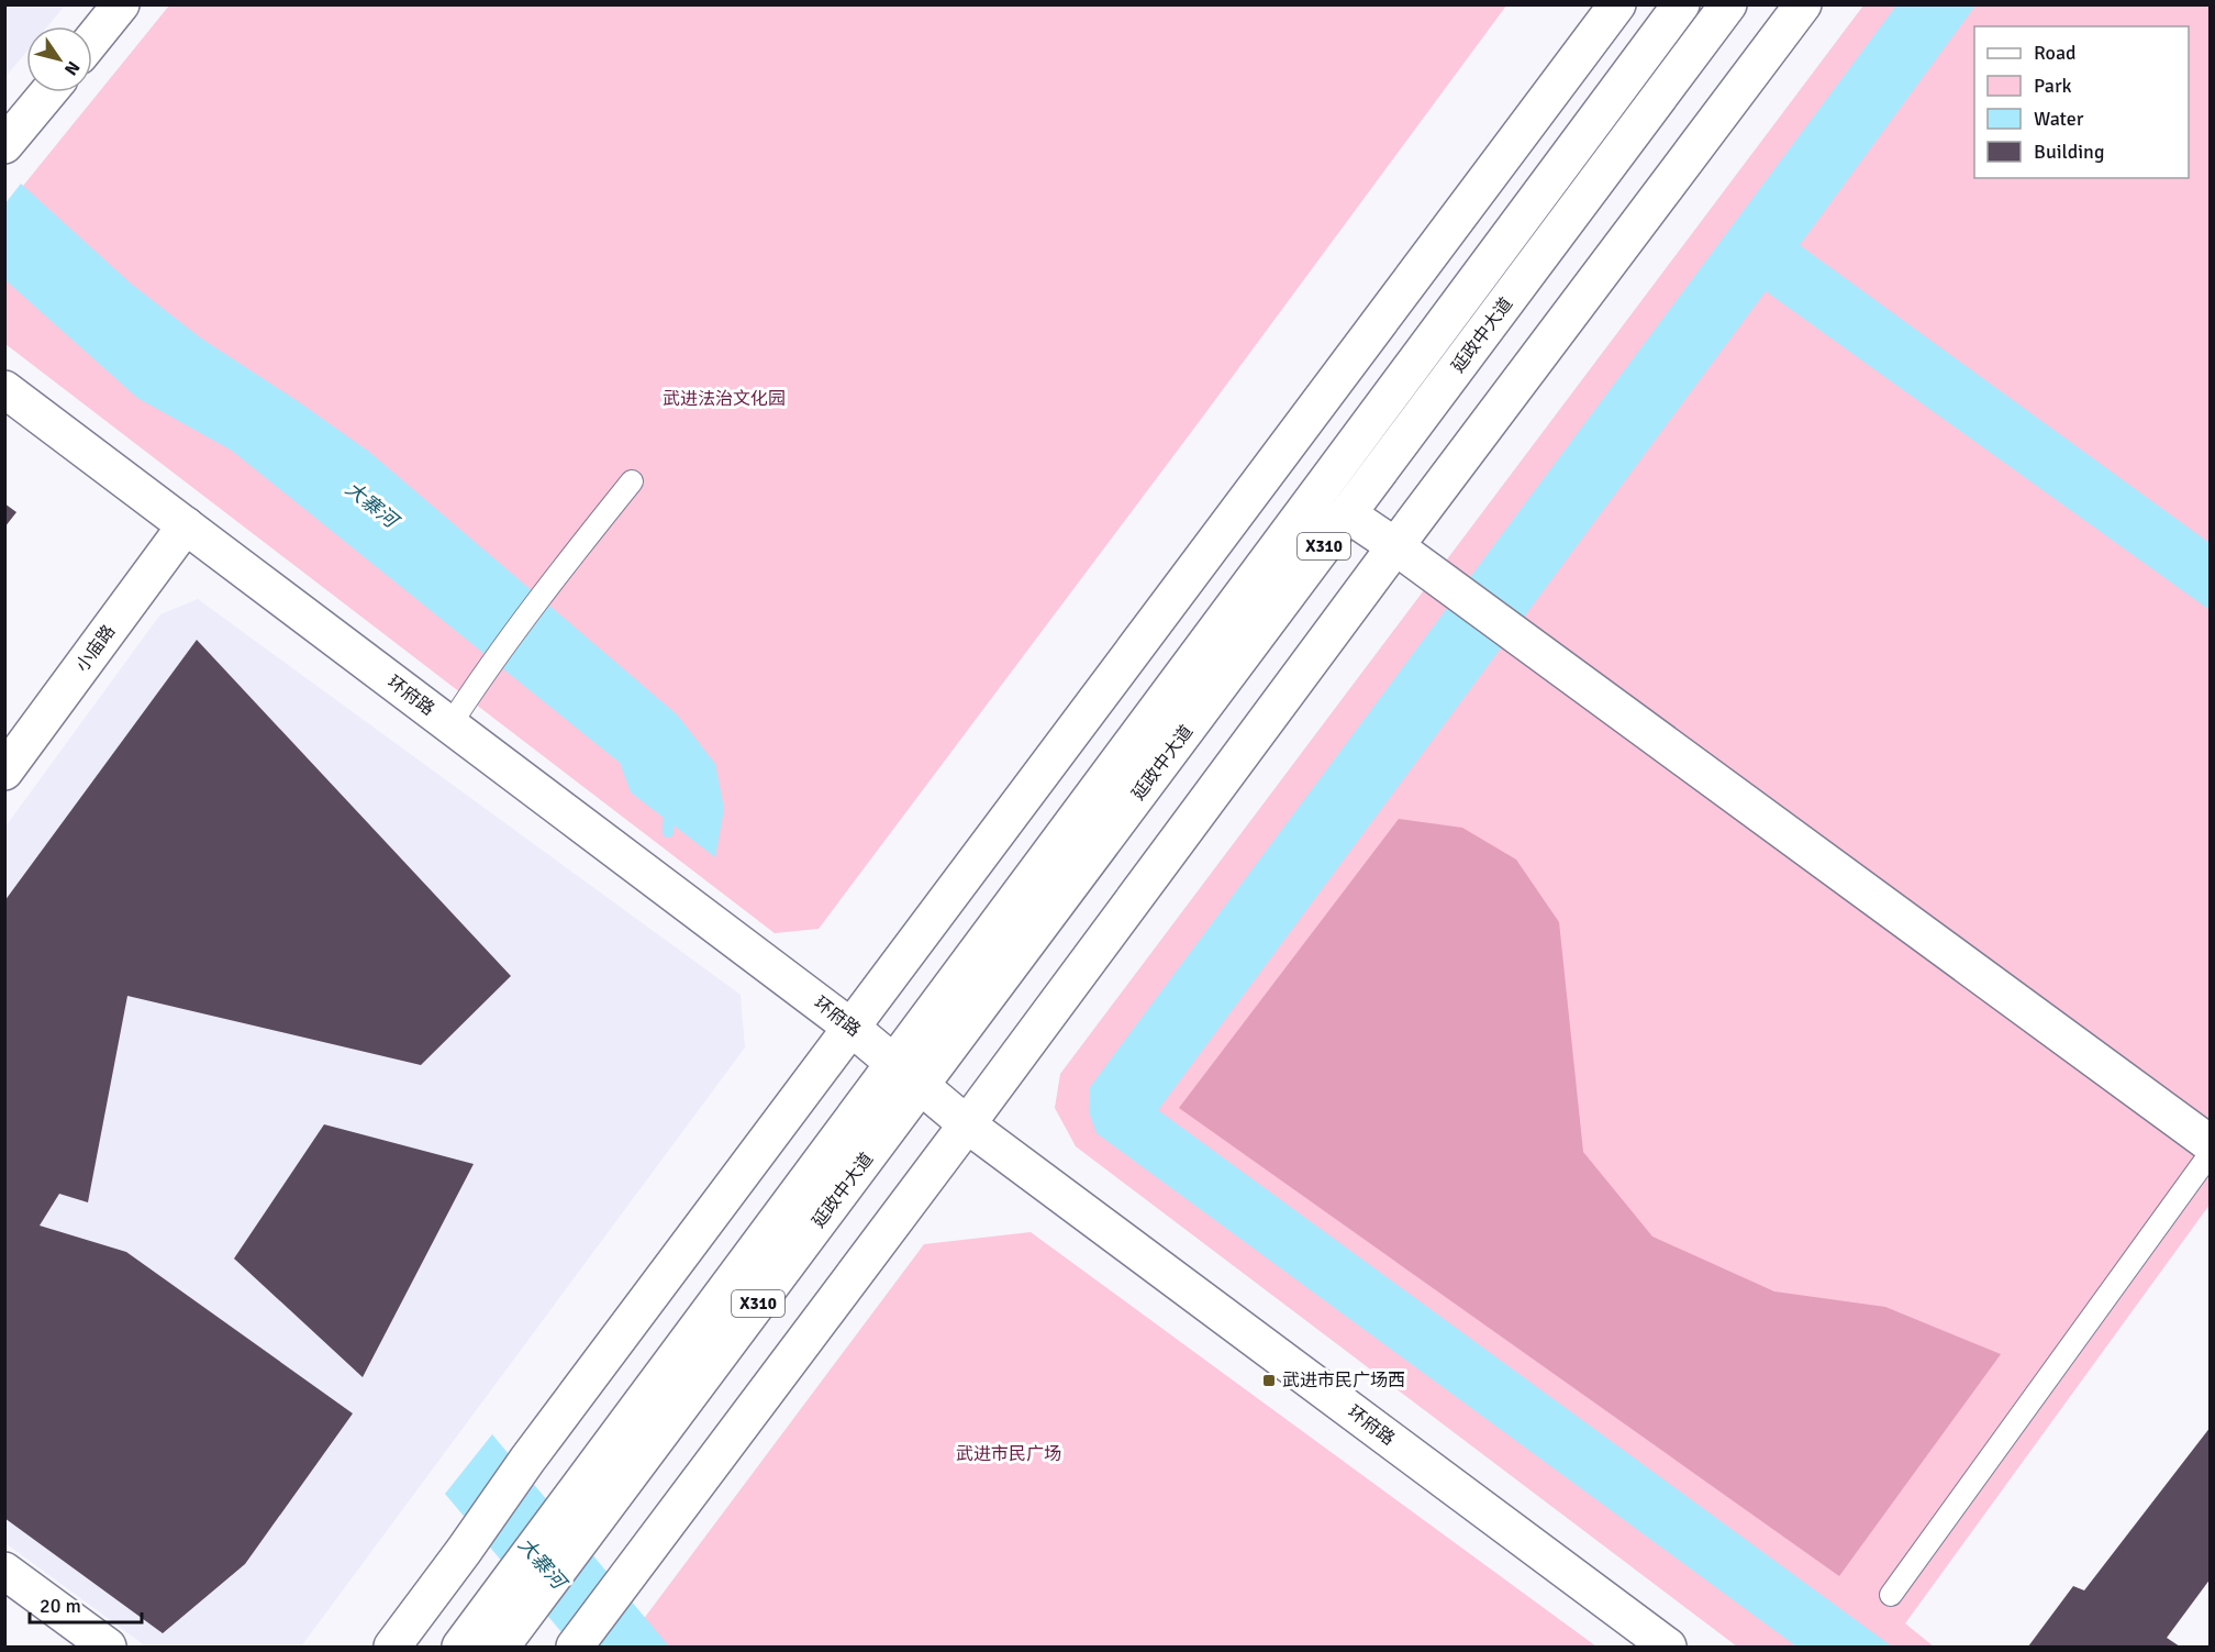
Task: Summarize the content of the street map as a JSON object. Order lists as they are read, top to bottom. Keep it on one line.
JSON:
{"streets":{"street":["延政中大道","X310","小庙路","环府路"]},"crossings":[["延政中大道","X310"],["延政中大道","环府路"],["小庙路","环府路"]],"water":["大寨河"],"parks":["武进法治文化园","武进市民广场"],"places":{"transit":["武进市民广场西"]},"legend":["Road","Park","Water","Building"],"scale_bar":"20 m","north":"bottom right"}
